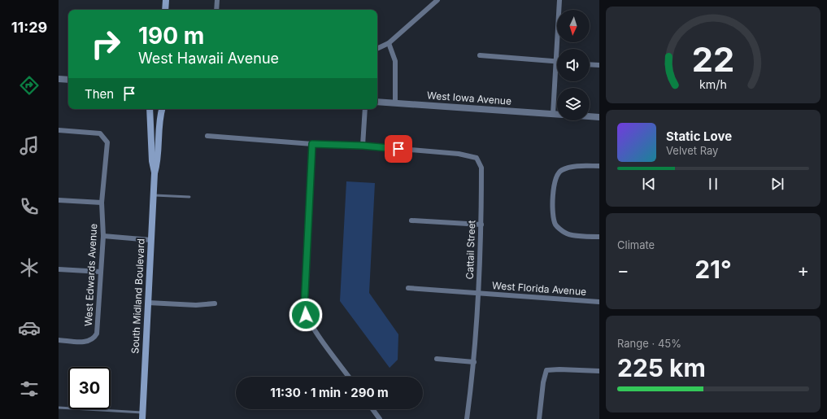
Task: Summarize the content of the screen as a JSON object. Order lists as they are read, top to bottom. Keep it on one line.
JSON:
{"streets":{"main road":["South Midland Boulevard"],"street":["West Iowa Avenue","Cattail Street","West Edwards Avenue","West Florida Avenue"]},"crossings":[["Cattail Street","West Florida Avenue"]],"north":"bottom","page":{"tabs":"11:29","turn":["190 m","West Hawaii Avenue"],"then":"Then","song":["Static Love","Velvet Ray"],"tile":["Climate",["Range · 45%","225 km"]],"heat":["−","21°","+"],"limit":"30","trip":"11:30 · 1 min · 290 m","gauge":["22","km/h"]}}
